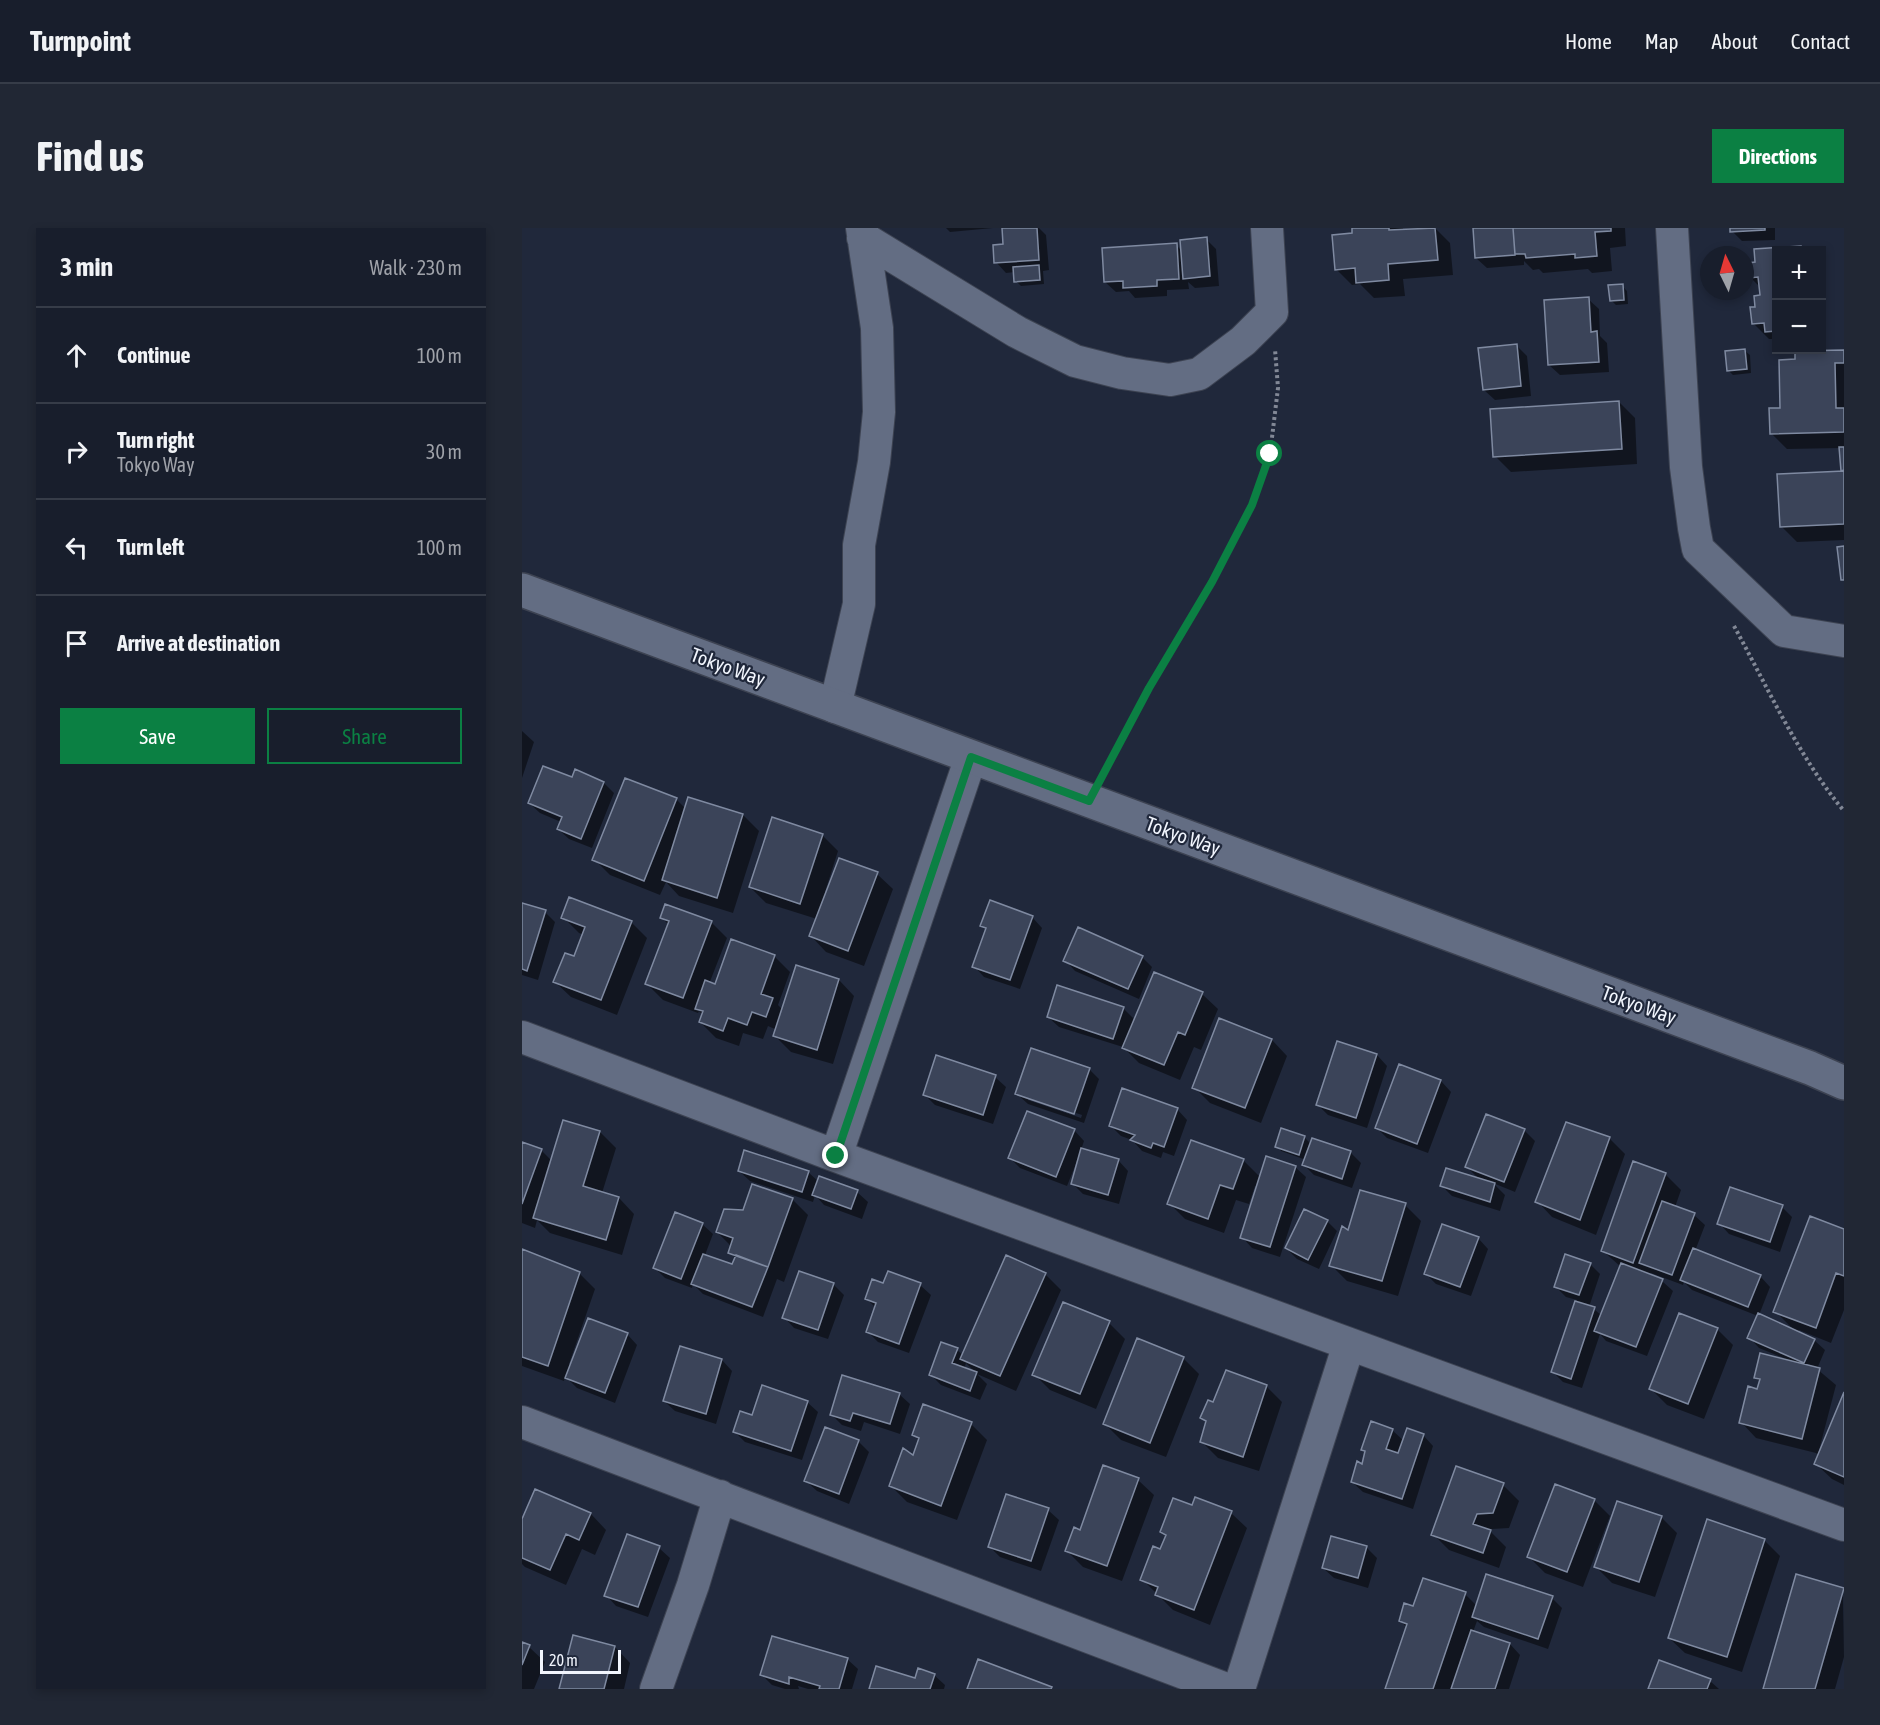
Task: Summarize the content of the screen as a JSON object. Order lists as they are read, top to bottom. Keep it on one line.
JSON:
{"streets":{"main road":["Tokyo Way"]},"scale_bar":"20 m","north":"top","page":{"header":"Turnpoint","nav":["Home","Map","About","Contact"],"buttons":["Directions",["Save","Share"]],"title":"Find us","heading":["3 min","Walk · 230 m"],"map_buttons":["+","−"],"list":[["Continue","100 m"],["Turn right","Tokyo Way","30 m"],["Turn left","100 m"],"Arrive at destination"],"scale":"20 m"}}
